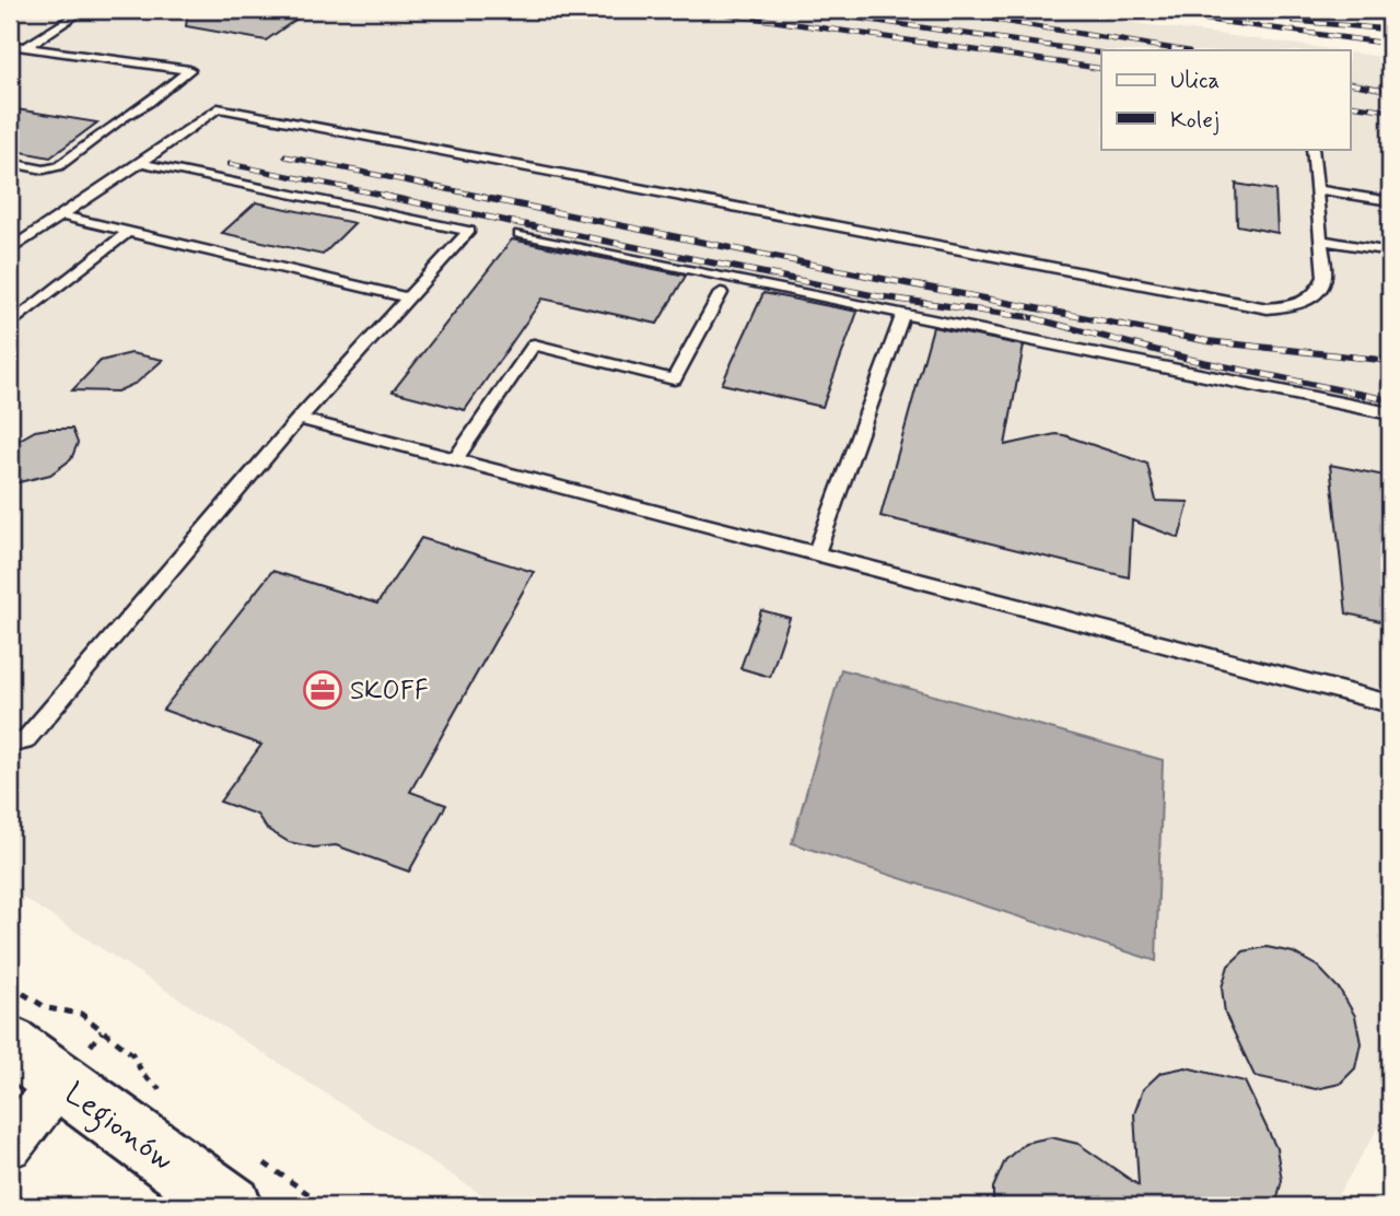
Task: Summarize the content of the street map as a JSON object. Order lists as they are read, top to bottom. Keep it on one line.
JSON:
{"streets":{"street":["Legionów"]},"places":{"office":["SKOFF"]},"legend":["Ulica","Kolej"]}
